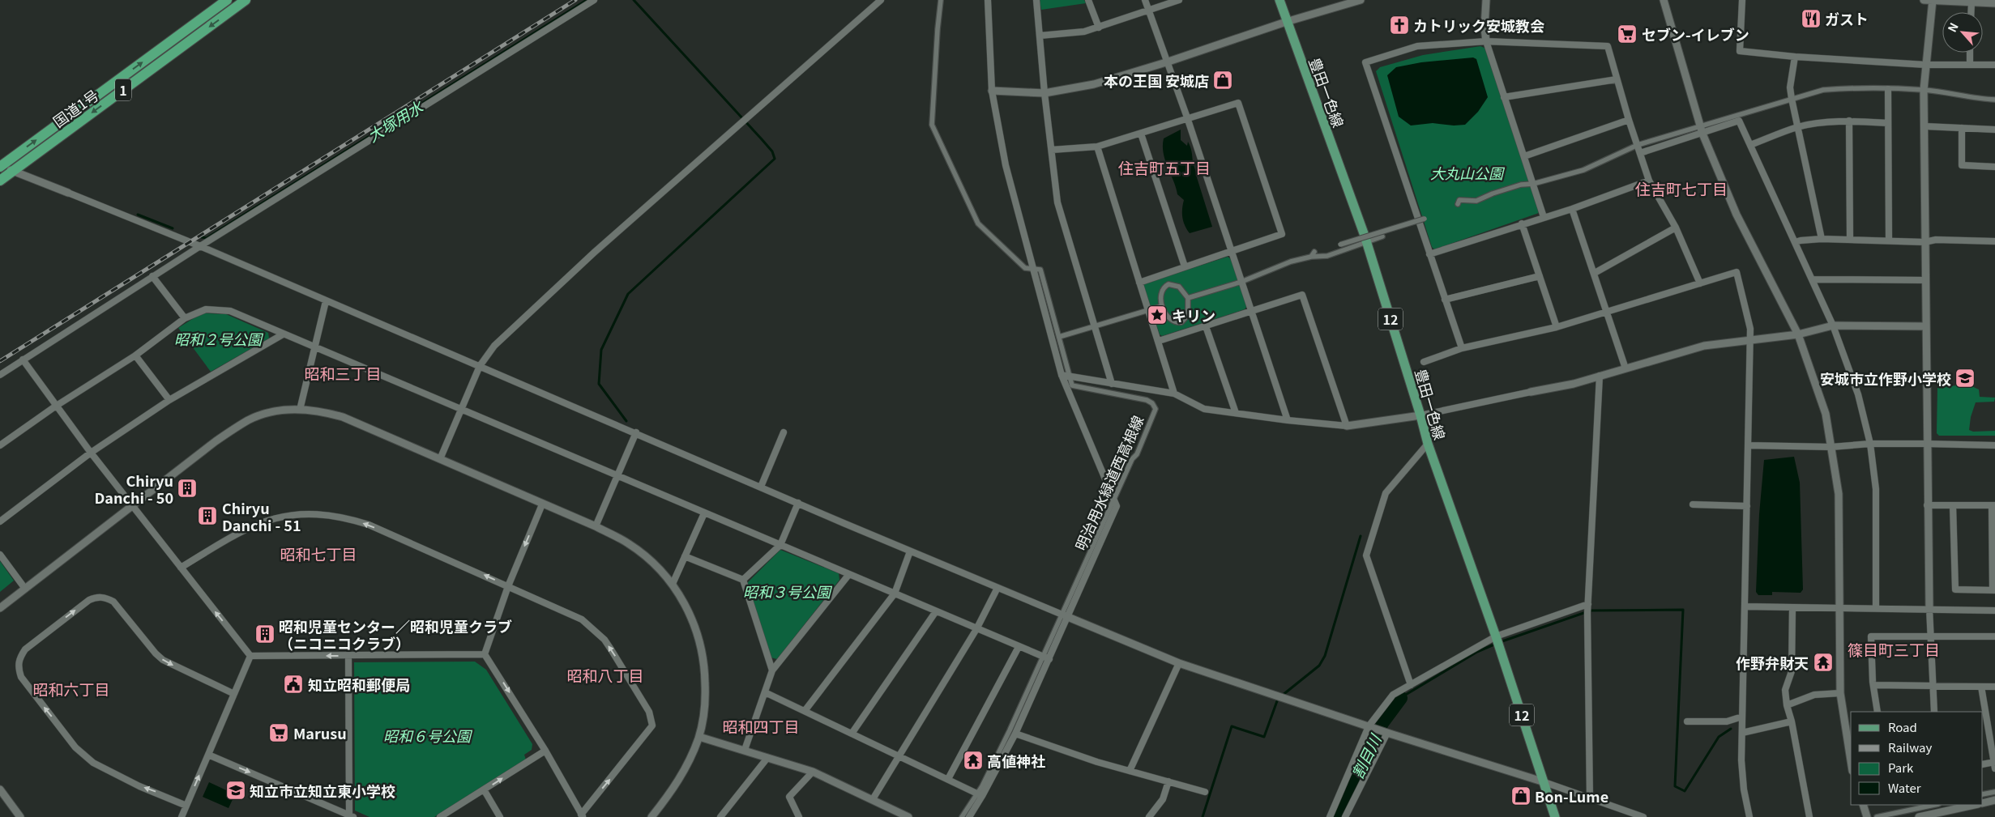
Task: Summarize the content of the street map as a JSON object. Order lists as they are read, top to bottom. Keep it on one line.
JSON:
{"streets":{"highway":["1","国道1号"],"main road":["豊田一色線","12"],"street":["明治用水緑道西高根線"]},"districts":["住吉町五丁目","住吉町七丁目","昭和三丁目","昭和七丁目","篠目町三丁目","昭和八丁目","昭和六丁目","昭和四丁目"],"water":["大塚用水","割目川"],"parks":["大丸山公園","昭和２号公園","昭和３号公園","昭和６号公園"],"places":{"restaurant":["ガスト"],"church":["カトリック安城教会"],"supermarket":["セブン-イレブン","Marusu"],"shop":["本の王国 安城店","Bon-Lume"],"place":["キリン"],"school or university":["安城市立作野小学校","知立市立知立東小学校"],"building":["Chiryu Danchi - 50","Chiryu Danchi - 51","昭和児童センター／昭和児童クラブ （ニコニコクラブ）"],"temple":["作野弁財天","高値神社"],"public building":["知立昭和郵便局"]},"legend":["Road","Railway","Park","Water"],"north":"top left"}
